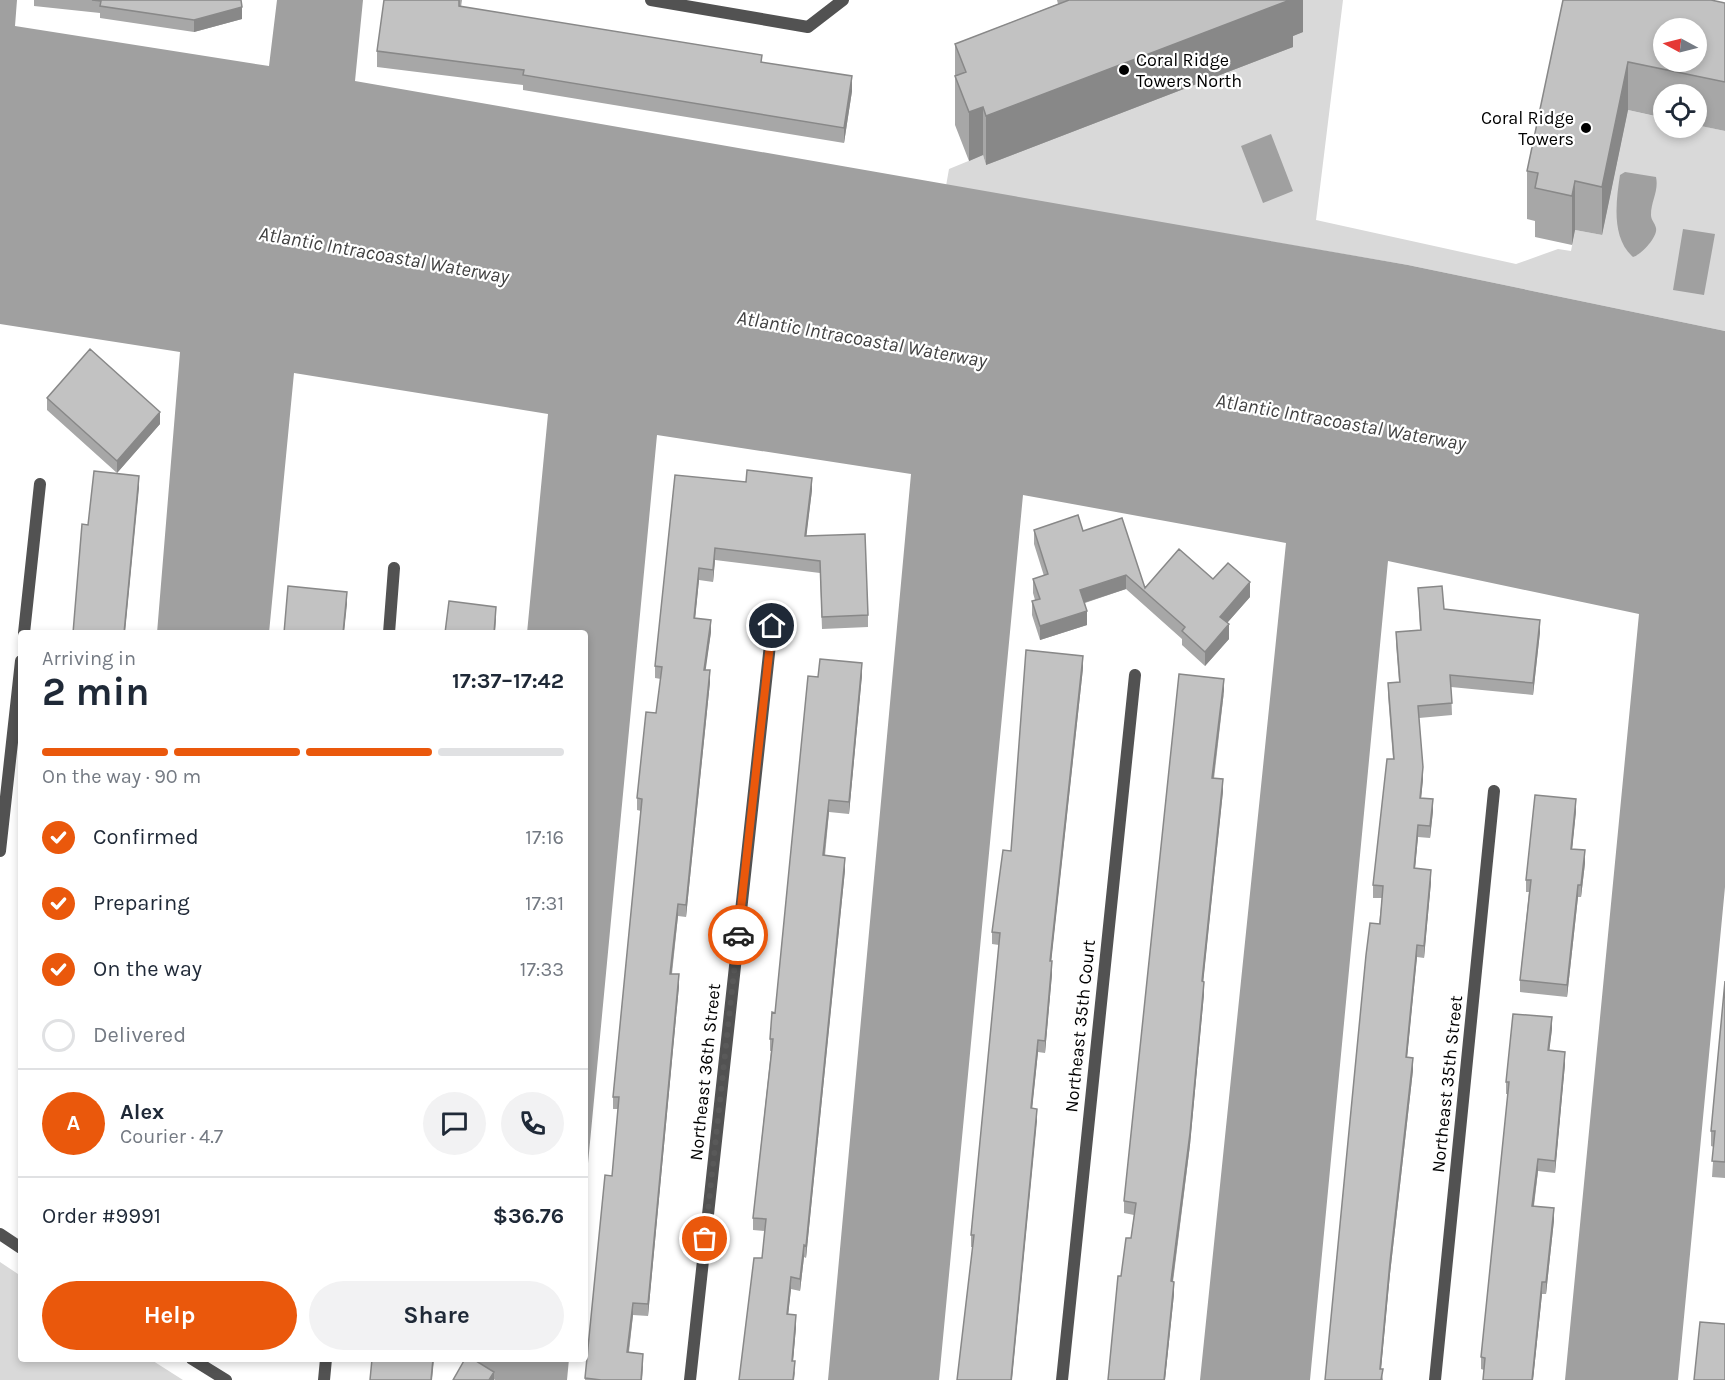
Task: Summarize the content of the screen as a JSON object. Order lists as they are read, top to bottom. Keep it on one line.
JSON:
{"streets":{"street":["Northeast 35th Court","Northeast 36th Street","Northeast 35th Street"]},"water":["Atlantic Intracoastal Waterway"],"places":["Coral Ridge Towers North","Coral Ridge Towers"],"north":"left","page":{"heading":["2 min","Arriving in","17:37–17:42"],"panel":["Alex","Courier · 4.7","Order #9991","$36.76"],"bar":"On the way · 90 m","list":[["Confirmed","17:16"],["Preparing","17:31"],["On the way","17:33"],"Delivered"],"round":"A","buttons":["Help","Share"]}}
